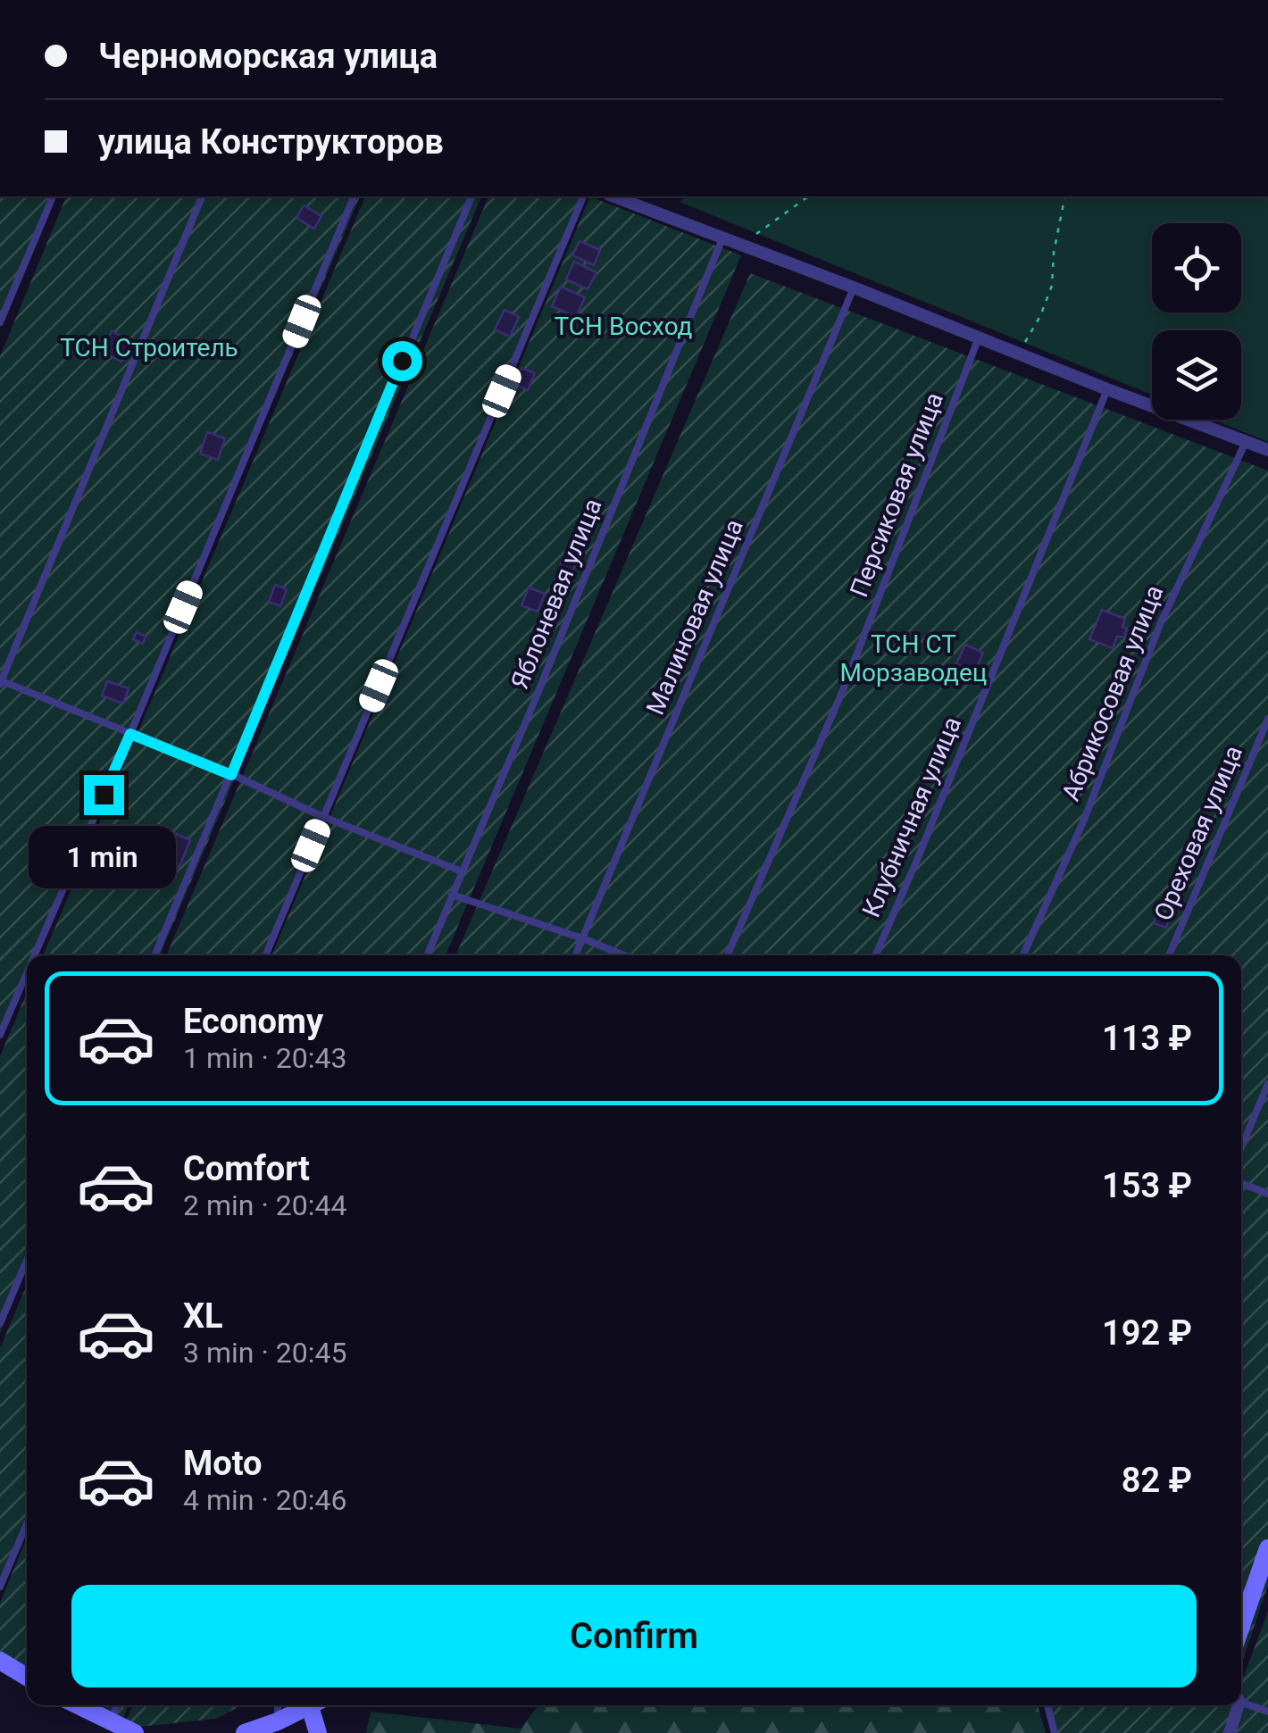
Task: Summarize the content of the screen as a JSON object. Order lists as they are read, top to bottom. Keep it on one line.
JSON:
{"streets":{"lane":["Персиковая улица","Яблоневая улица","Малиновая улица","Абрикосовая улица","Клубничная улица","Ореховая улица"]},"parks":["ТСН Восход","ТСН Строитель","ТСН СТ Морзаводец"],"page":{"banner":["Черноморская улица","улица Конструкторов"],"bubble":"1 min","list":[{"name":"Economy","note":"1 min · 20:43","value":"113 ₽"},{"name":"Comfort","note":"2 min · 20:44","value":"153 ₽"},{"name":"XL","note":"3 min · 20:45","value":"192 ₽"},{"name":"Moto","note":"4 min · 20:46","value":"82 ₽"}],"buttons":"Confirm"}}
